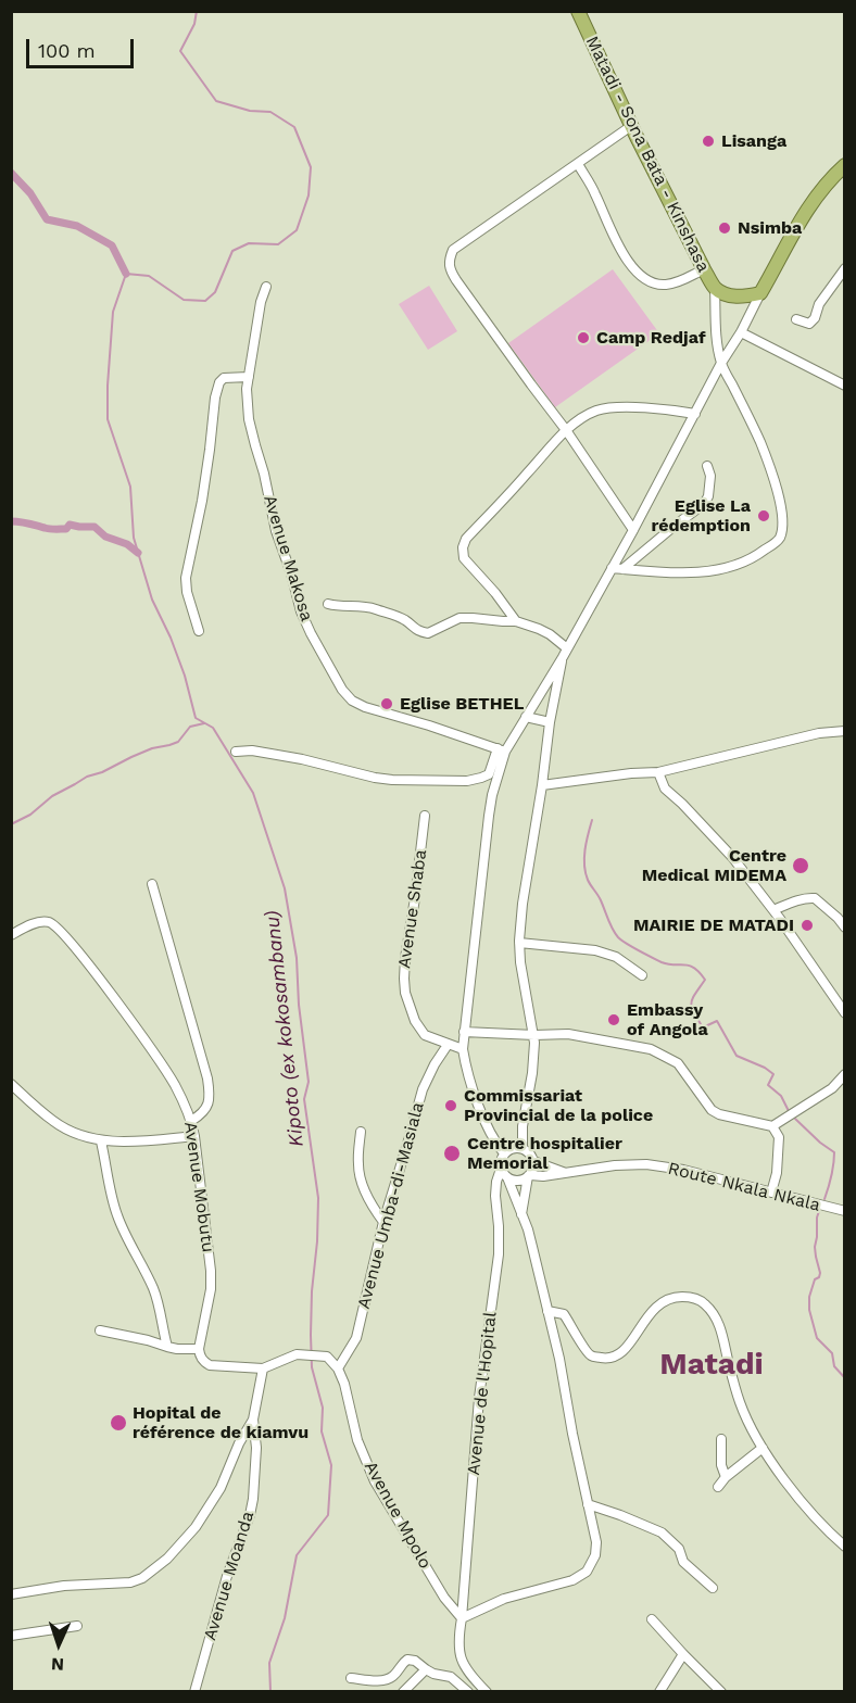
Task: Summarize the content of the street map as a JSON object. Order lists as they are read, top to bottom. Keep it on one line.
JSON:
{"streets":{"highway":["Matadi - Sona Bata - Kinshasa"],"street":["Avenue Makosa","Avenue Shaba","Avenue Mobutu","Route Nkala Nkala","Avenue Umba-di-Masiala","Avenue de l'Hopital","Avenue Mpolo","Avenue Moanda"]},"crossings":[["Avenue Shaba","Avenue Umba-di-Masiala"],["Route Nkala Nkala","Avenue de l'Hopital"],["Avenue Umba-di-Masiala","Avenue Mpolo"],["Avenue de l'Hopital","Avenue Mpolo"]],"districts":["Matadi"],"water":["Kipoto (ex kokosambanu)"],"places":["Lisanga","Nsimba","Camp Redjaf","Eglise La rédemption","Eglise BETHEL","Centre Medical MIDEMA","MAIRIE DE MATADI","Embassy of Angola","Commissariat Provincial de la police","Centre hospitalier Memorial","Hopital de référence de kiamvu"],"scale_bar":"100 m","north":"bottom"}
